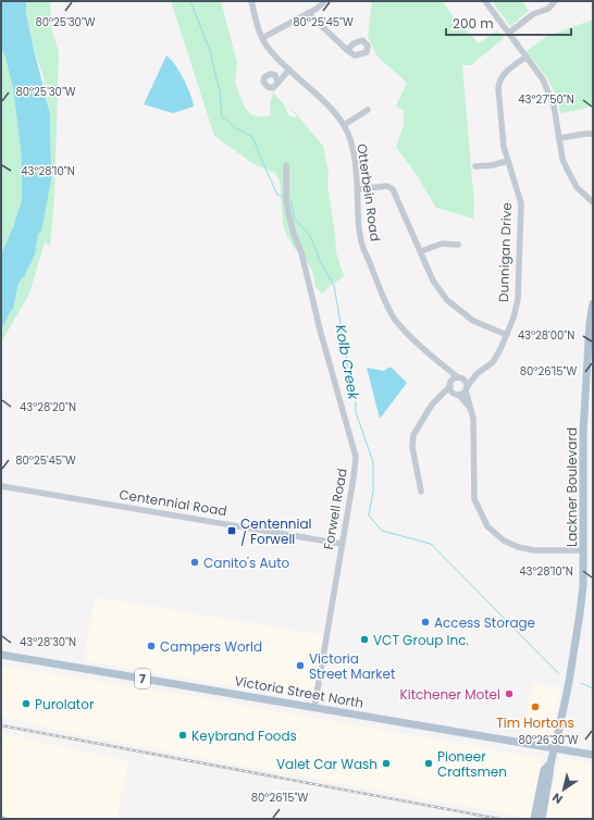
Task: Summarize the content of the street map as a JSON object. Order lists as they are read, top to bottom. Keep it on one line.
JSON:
{"streets":{"main road":["Lackner Boulevard","7","Victoria Street North"],"street":["Otterbein Road","Dunnigan Drive","Centennial Road","Forwell Road"]},"crossings":[["Otterbein Road","Dunnigan Drive"],["Otterbein Road","Lackner Boulevard"],["Lackner Boulevard","Victoria Street North"],["Centennial Road","Forwell Road"],["Forwell Road","Victoria Street North"]],"water":["Kolb Creek"],"places":{"transit":["Centennial / Forwell"],"other":["Canito's Auto","Access Storage","VCT Group Inc.","Campers World","Victoria Street Market","Kitchener Motel","Purolator","Tim Hortons","Keybrand Foods","Valet Car Wash","Pioneer Craftsmen"]},"scale_bar":"200 m","north":"bottom left","coordinates":["80°25'30\"W","80°25'45\"W","43°27'50\"N","43°28'10\"N","43°28'00\"N","80°26'15\"W","43°28'20\"N","43°28'30\"N","80°26'30\"W"]}
